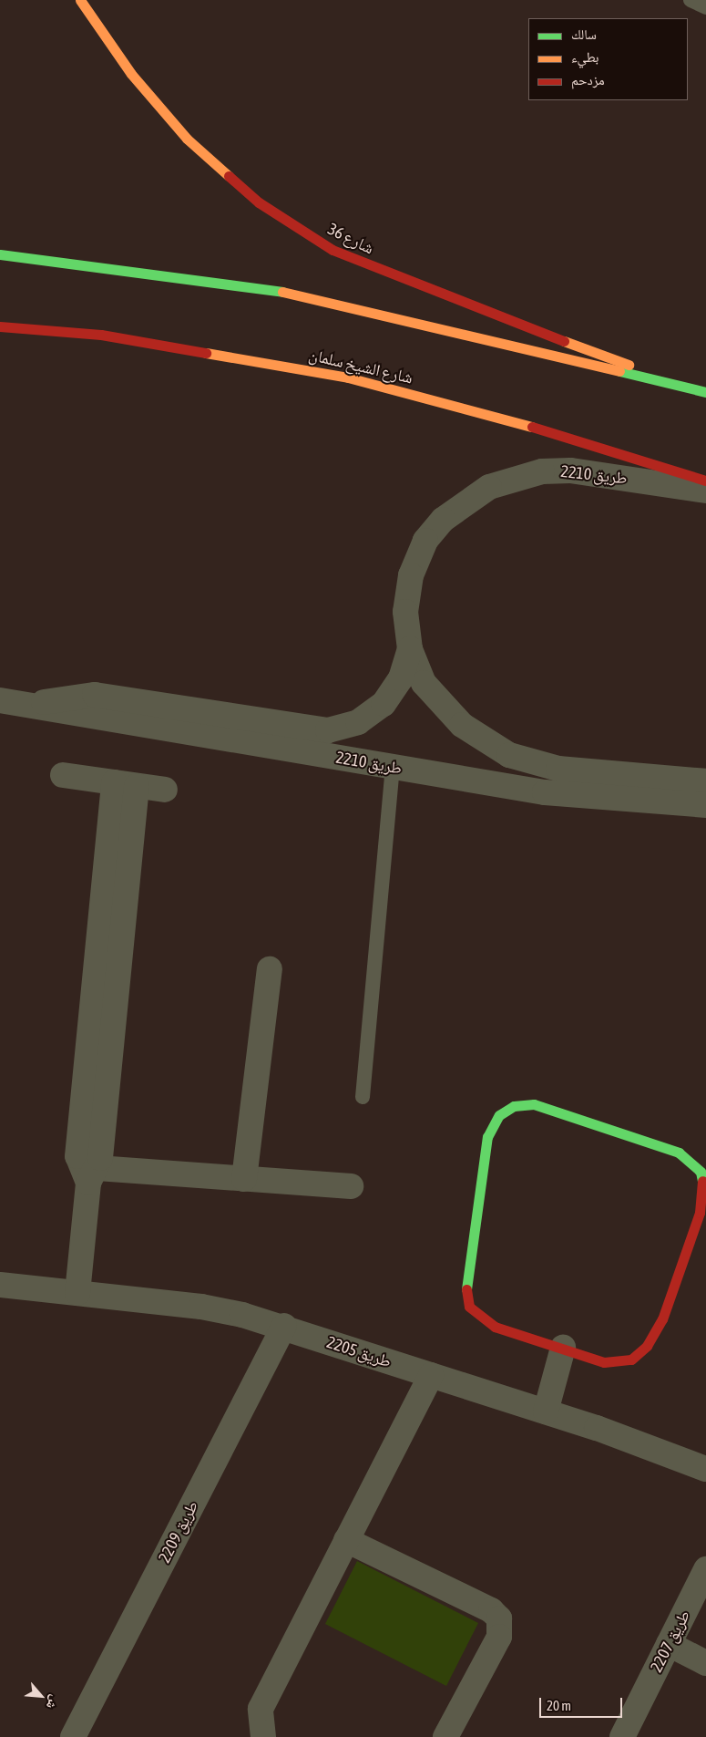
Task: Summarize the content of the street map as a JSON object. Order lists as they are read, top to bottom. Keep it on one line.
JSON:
{"streets":{"street":["شارع 36","شارع الشيخ سلمان","طريق 2210","طريق 2205","طريق 2209","طريق 2207"]},"crossings":[["طريق 2205","طريق 2209"]],"legend":["سالك","بطيء","مزدحم"],"scale_bar":"20 m","north":"bottom right"}
